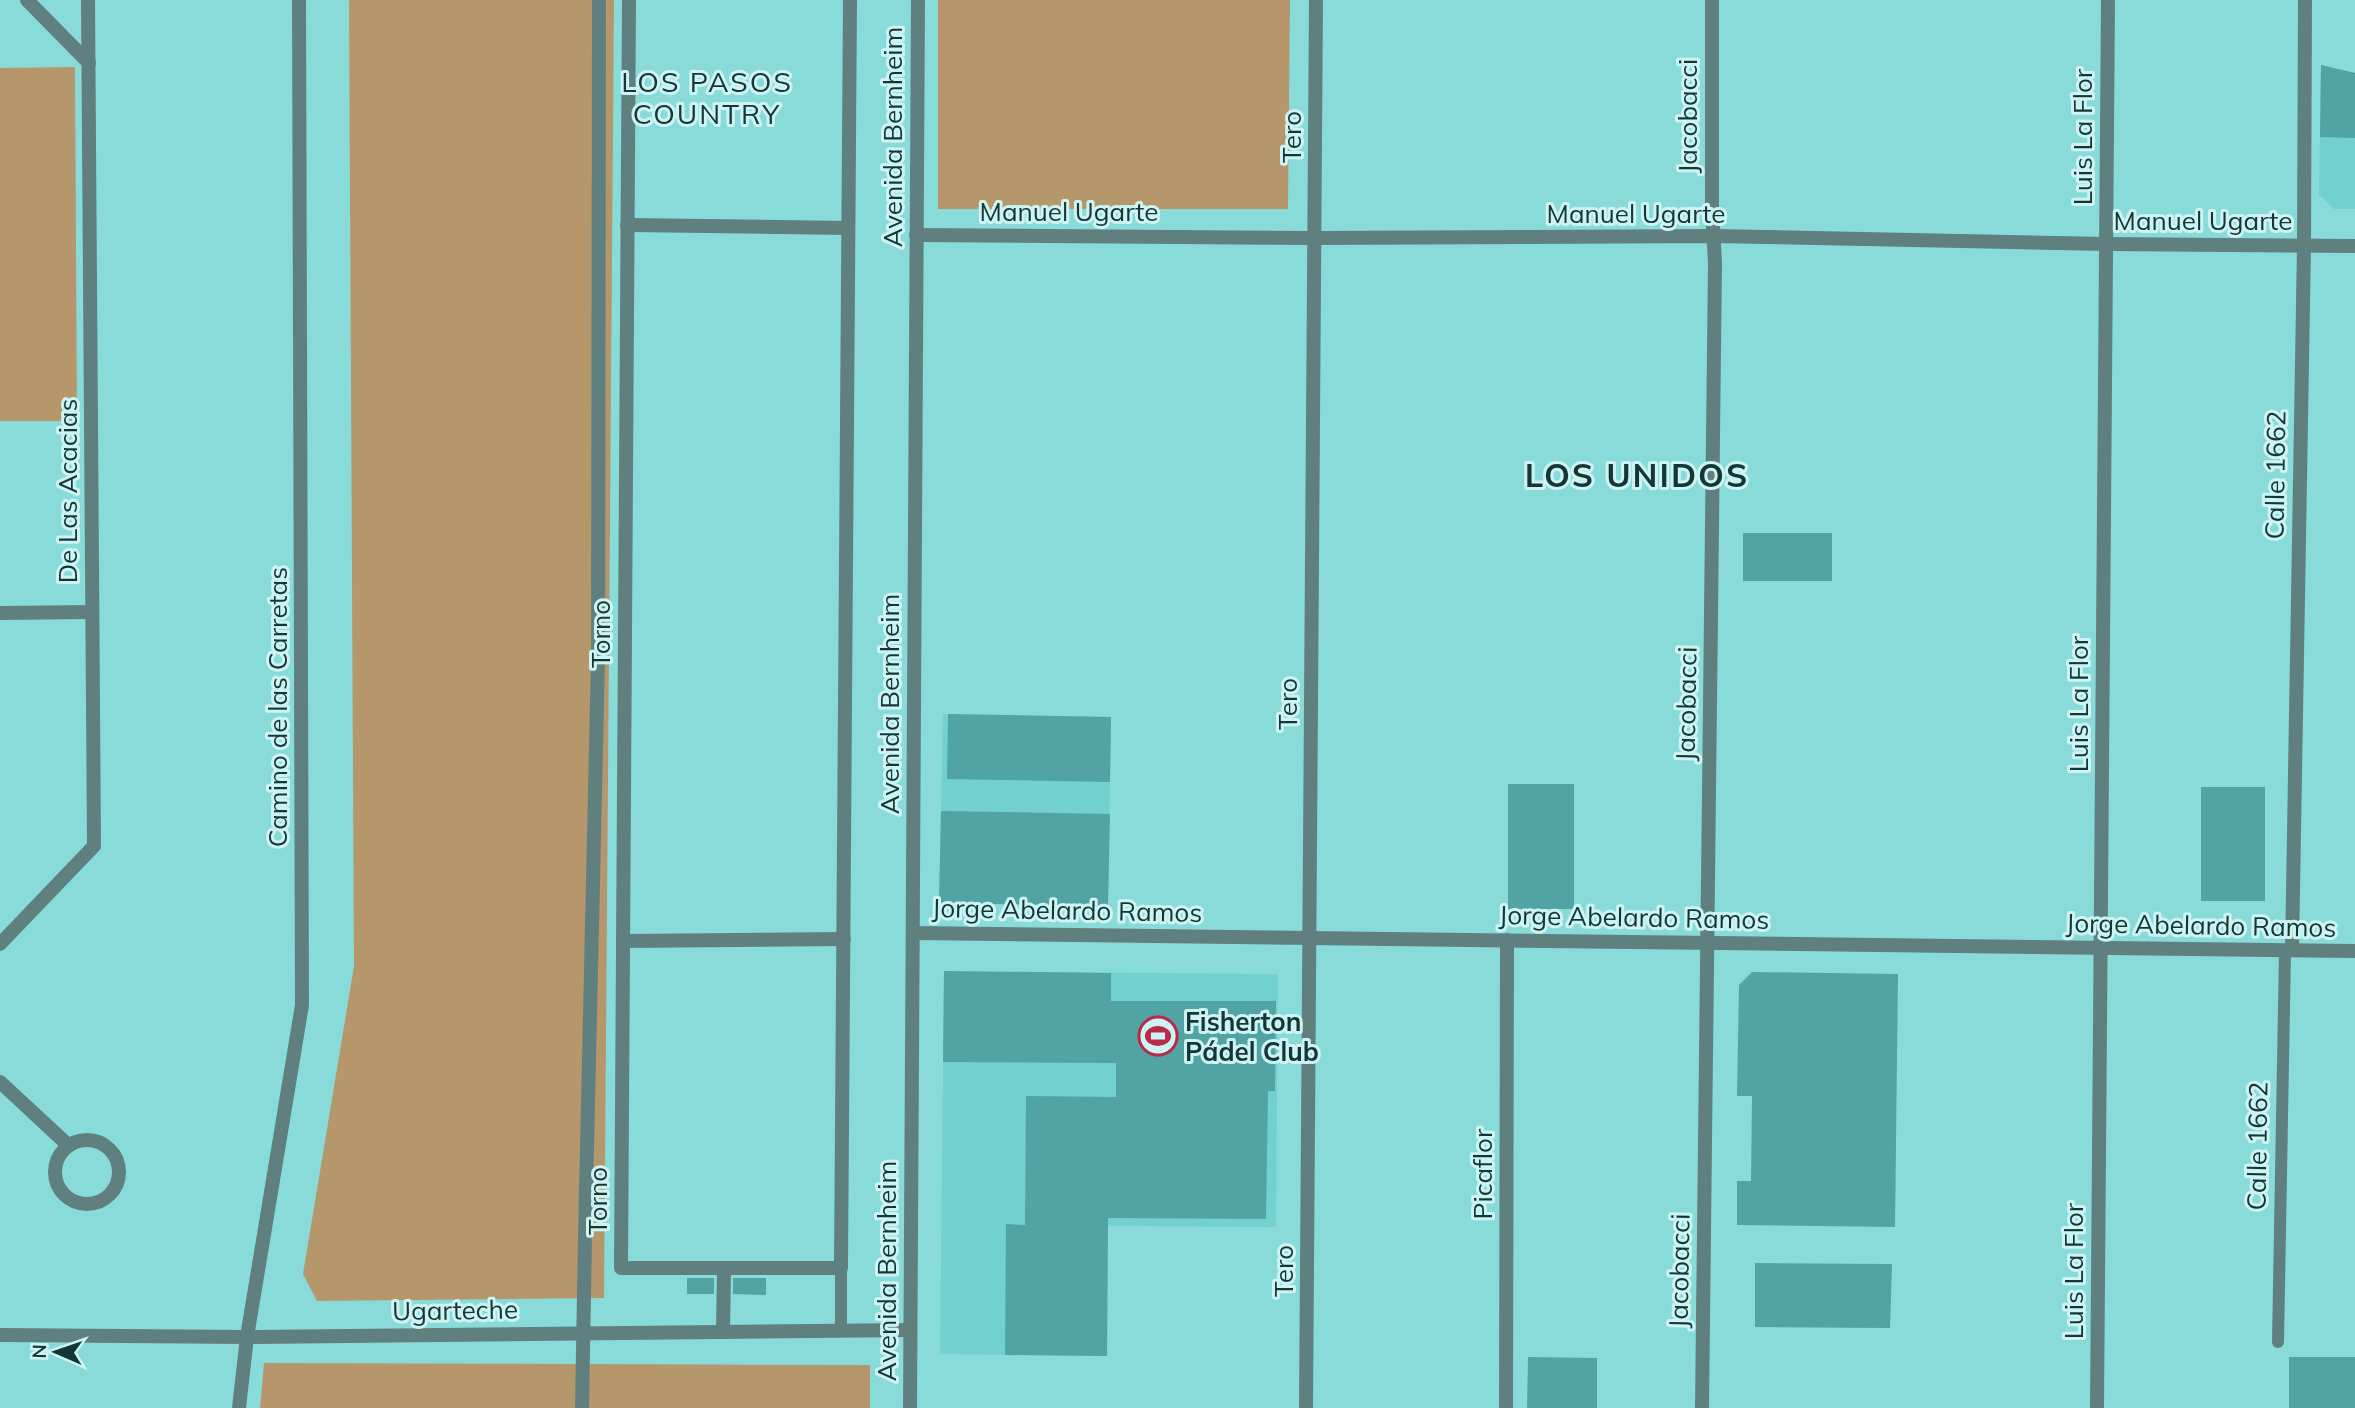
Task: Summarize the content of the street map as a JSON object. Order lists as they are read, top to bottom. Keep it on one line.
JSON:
{"streets":{"street":["Jacobacci","Avenida Bernheim","Tero","Luis La Flor","Manuel Ugarte","Calle 1662","De Las Acacias","Torno","Camino de las Carretas","Jorge Abelardo Ramos","Picaflor","Ugarteche"]},"crossings":[["Jacobacci","Manuel Ugarte"],["Jacobacci","Jorge Abelardo Ramos"],["Avenida Bernheim","Manuel Ugarte"],["Avenida Bernheim","Jorge Abelardo Ramos"],["Avenida Bernheim","Ugarteche"],["Tero","Manuel Ugarte"],["Tero","Jorge Abelardo Ramos"],["Luis La Flor","Manuel Ugarte"],["Luis La Flor","Jorge Abelardo Ramos"],["Manuel Ugarte","Calle 1662"],["Calle 1662","Jorge Abelardo Ramos"],["Camino de las Carretas","Ugarteche"],["Jorge Abelardo Ramos","Picaflor"]],"districts":["LOS PASOS COUNTRY","LOS UNIDOS"],"places":{"sports":["Fisherton Pádel Club"]},"north":"left"}
